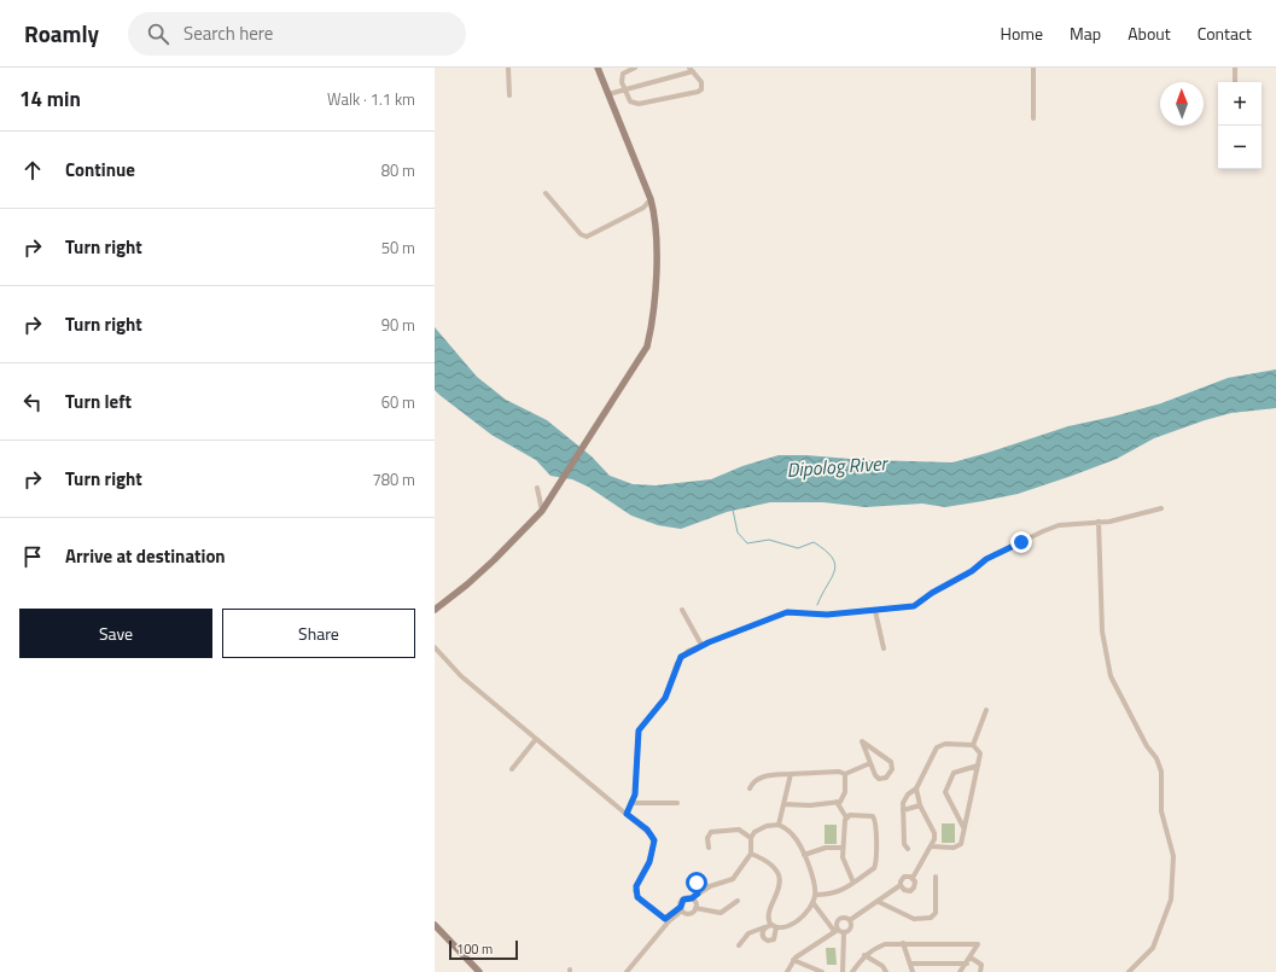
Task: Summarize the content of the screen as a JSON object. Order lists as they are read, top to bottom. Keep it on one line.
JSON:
{"water":["Dipolog River"],"scale_bar":"100 m","north":"top","page":{"header":"Roamly","search":"Search here","nav":["Home","Map","About","Contact"],"heading":["14 min","Walk · 1.1 km"],"map_buttons":["+","−"],"list":[["Continue","80 m"],["Turn right","50 m"],["Turn right","90 m"],["Turn left","60 m"],["Turn right","780 m"],"Arrive at destination"],"buttons":["Save","Share"],"scale":"100 m"}}
